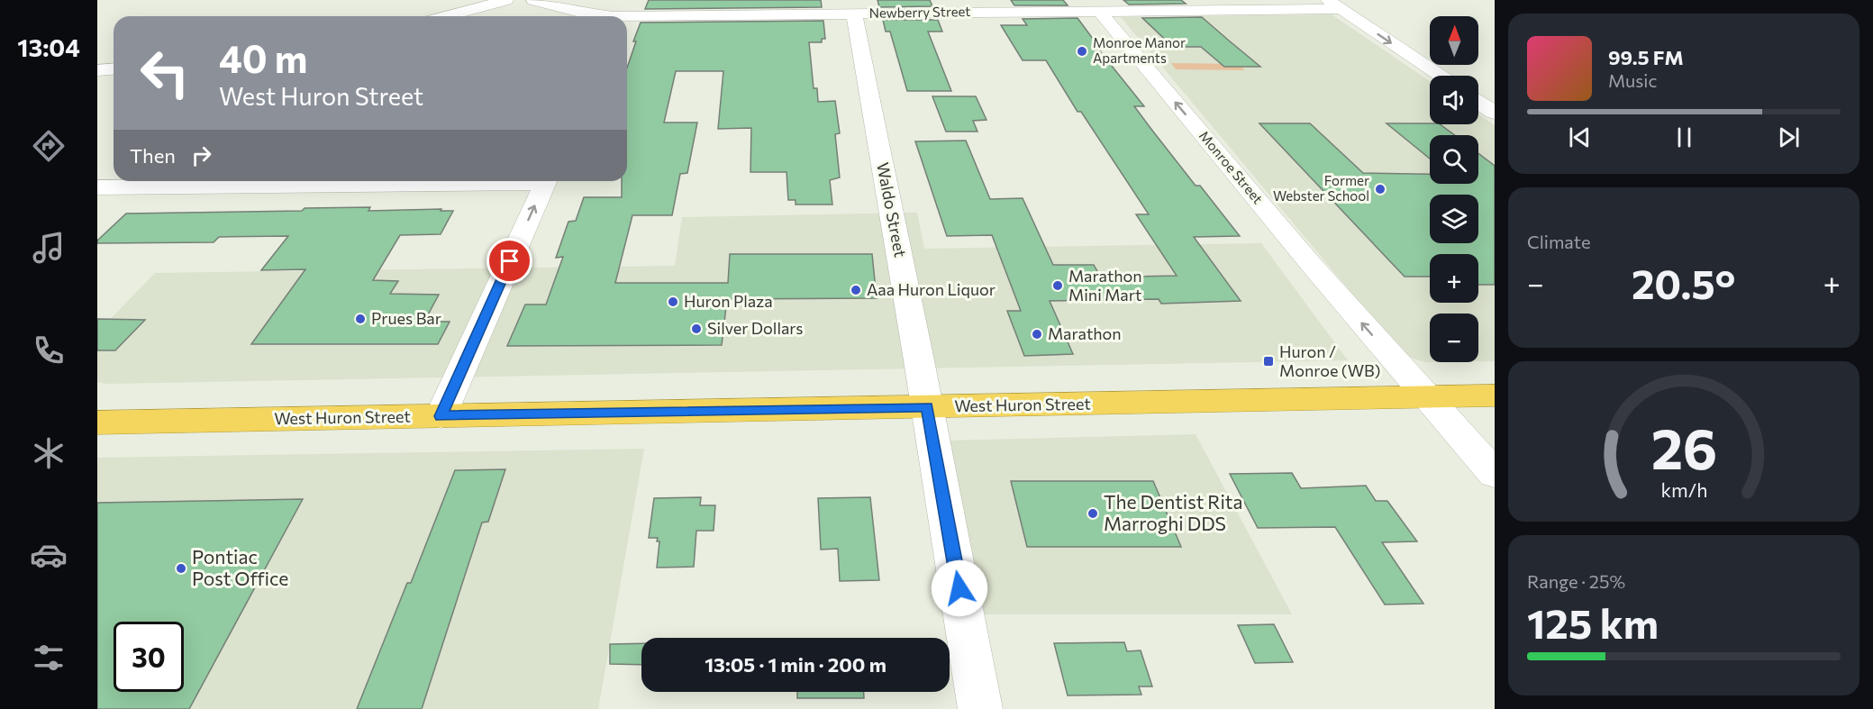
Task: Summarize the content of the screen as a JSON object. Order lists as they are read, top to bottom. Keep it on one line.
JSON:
{"streets":{"highway":["West Huron Street"],"street":["Newberry Street","Monroe Street","Waldo Street"]},"crossings":[["Newberry Street","Monroe Street"],["Newberry Street","Waldo Street"],["Monroe Street","West Huron Street"],["Waldo Street","West Huron Street"]],"one_way":["Monroe Street"],"places":{"other":["Monroe Manor Apartments","Former Webster School","Marathon Mini Mart","Aaa Huron Liquor","Huron Plaza","Prues Bar","Silver Dollars","Marathon","The Dentist Rita Marroghi DDS","Pontiac Post Office"],"transit":["Huron / Monroe (WB)"]},"north":"top","page":{"tabs":"13:04","map_buttons":["+","−"],"turn":["40 m","West Huron Street"],"song":["99.5 FM","Music"],"then":"Then","tile":["Climate",["Range · 25%","125 km"]],"heat":["−","20.5°","+"],"limit":"30","trip":"13:05 · 1 min · 200 m","gauge":["26","km/h"]}}
